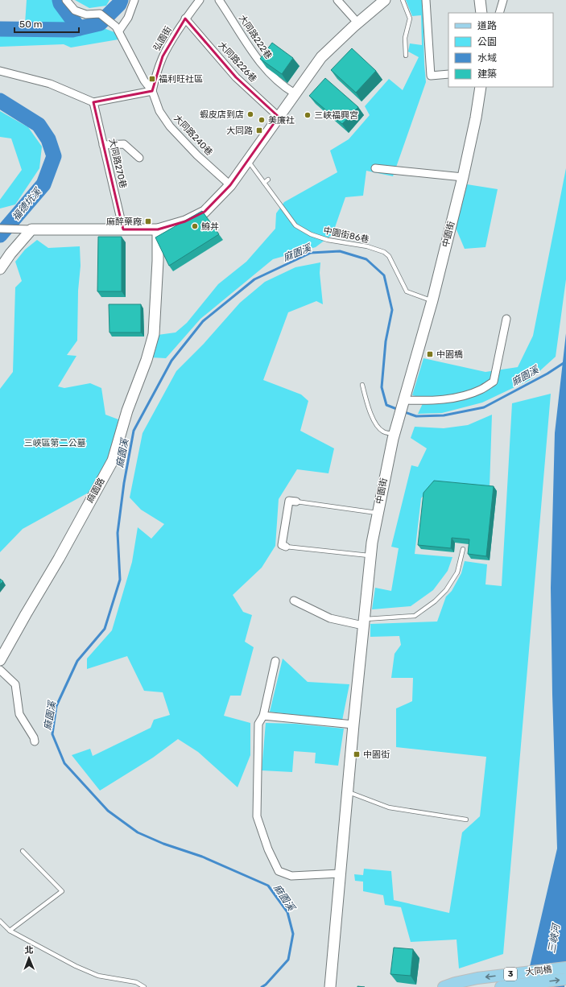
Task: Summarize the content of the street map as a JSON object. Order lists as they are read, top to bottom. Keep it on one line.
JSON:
{"streets":{"main road":["大同橋","3"],"street":["大同路222巷","弘園街","大同路226巷","大同路240巷","大同路270巷","中園街","麻園路"],"lane":["中園街86巷"]},"crossings":[["弘園街","大同路226巷"],["弘園街","大同路240巷"],["中園街","中園街86巷"]],"water":["福德坑溪","麻園溪","三峽河"],"parks":["三峽區第二公墓"],"places":{"transit":["福利旺社區","大同路","麻醉藥廠","中園橋","中園街"],"other":["蝦皮店到店","三峽福興宮","美廉社","鯓丼"]},"legend":["道路","公園","水域","建築"],"scale_bar":"50 m","north":"top"}
